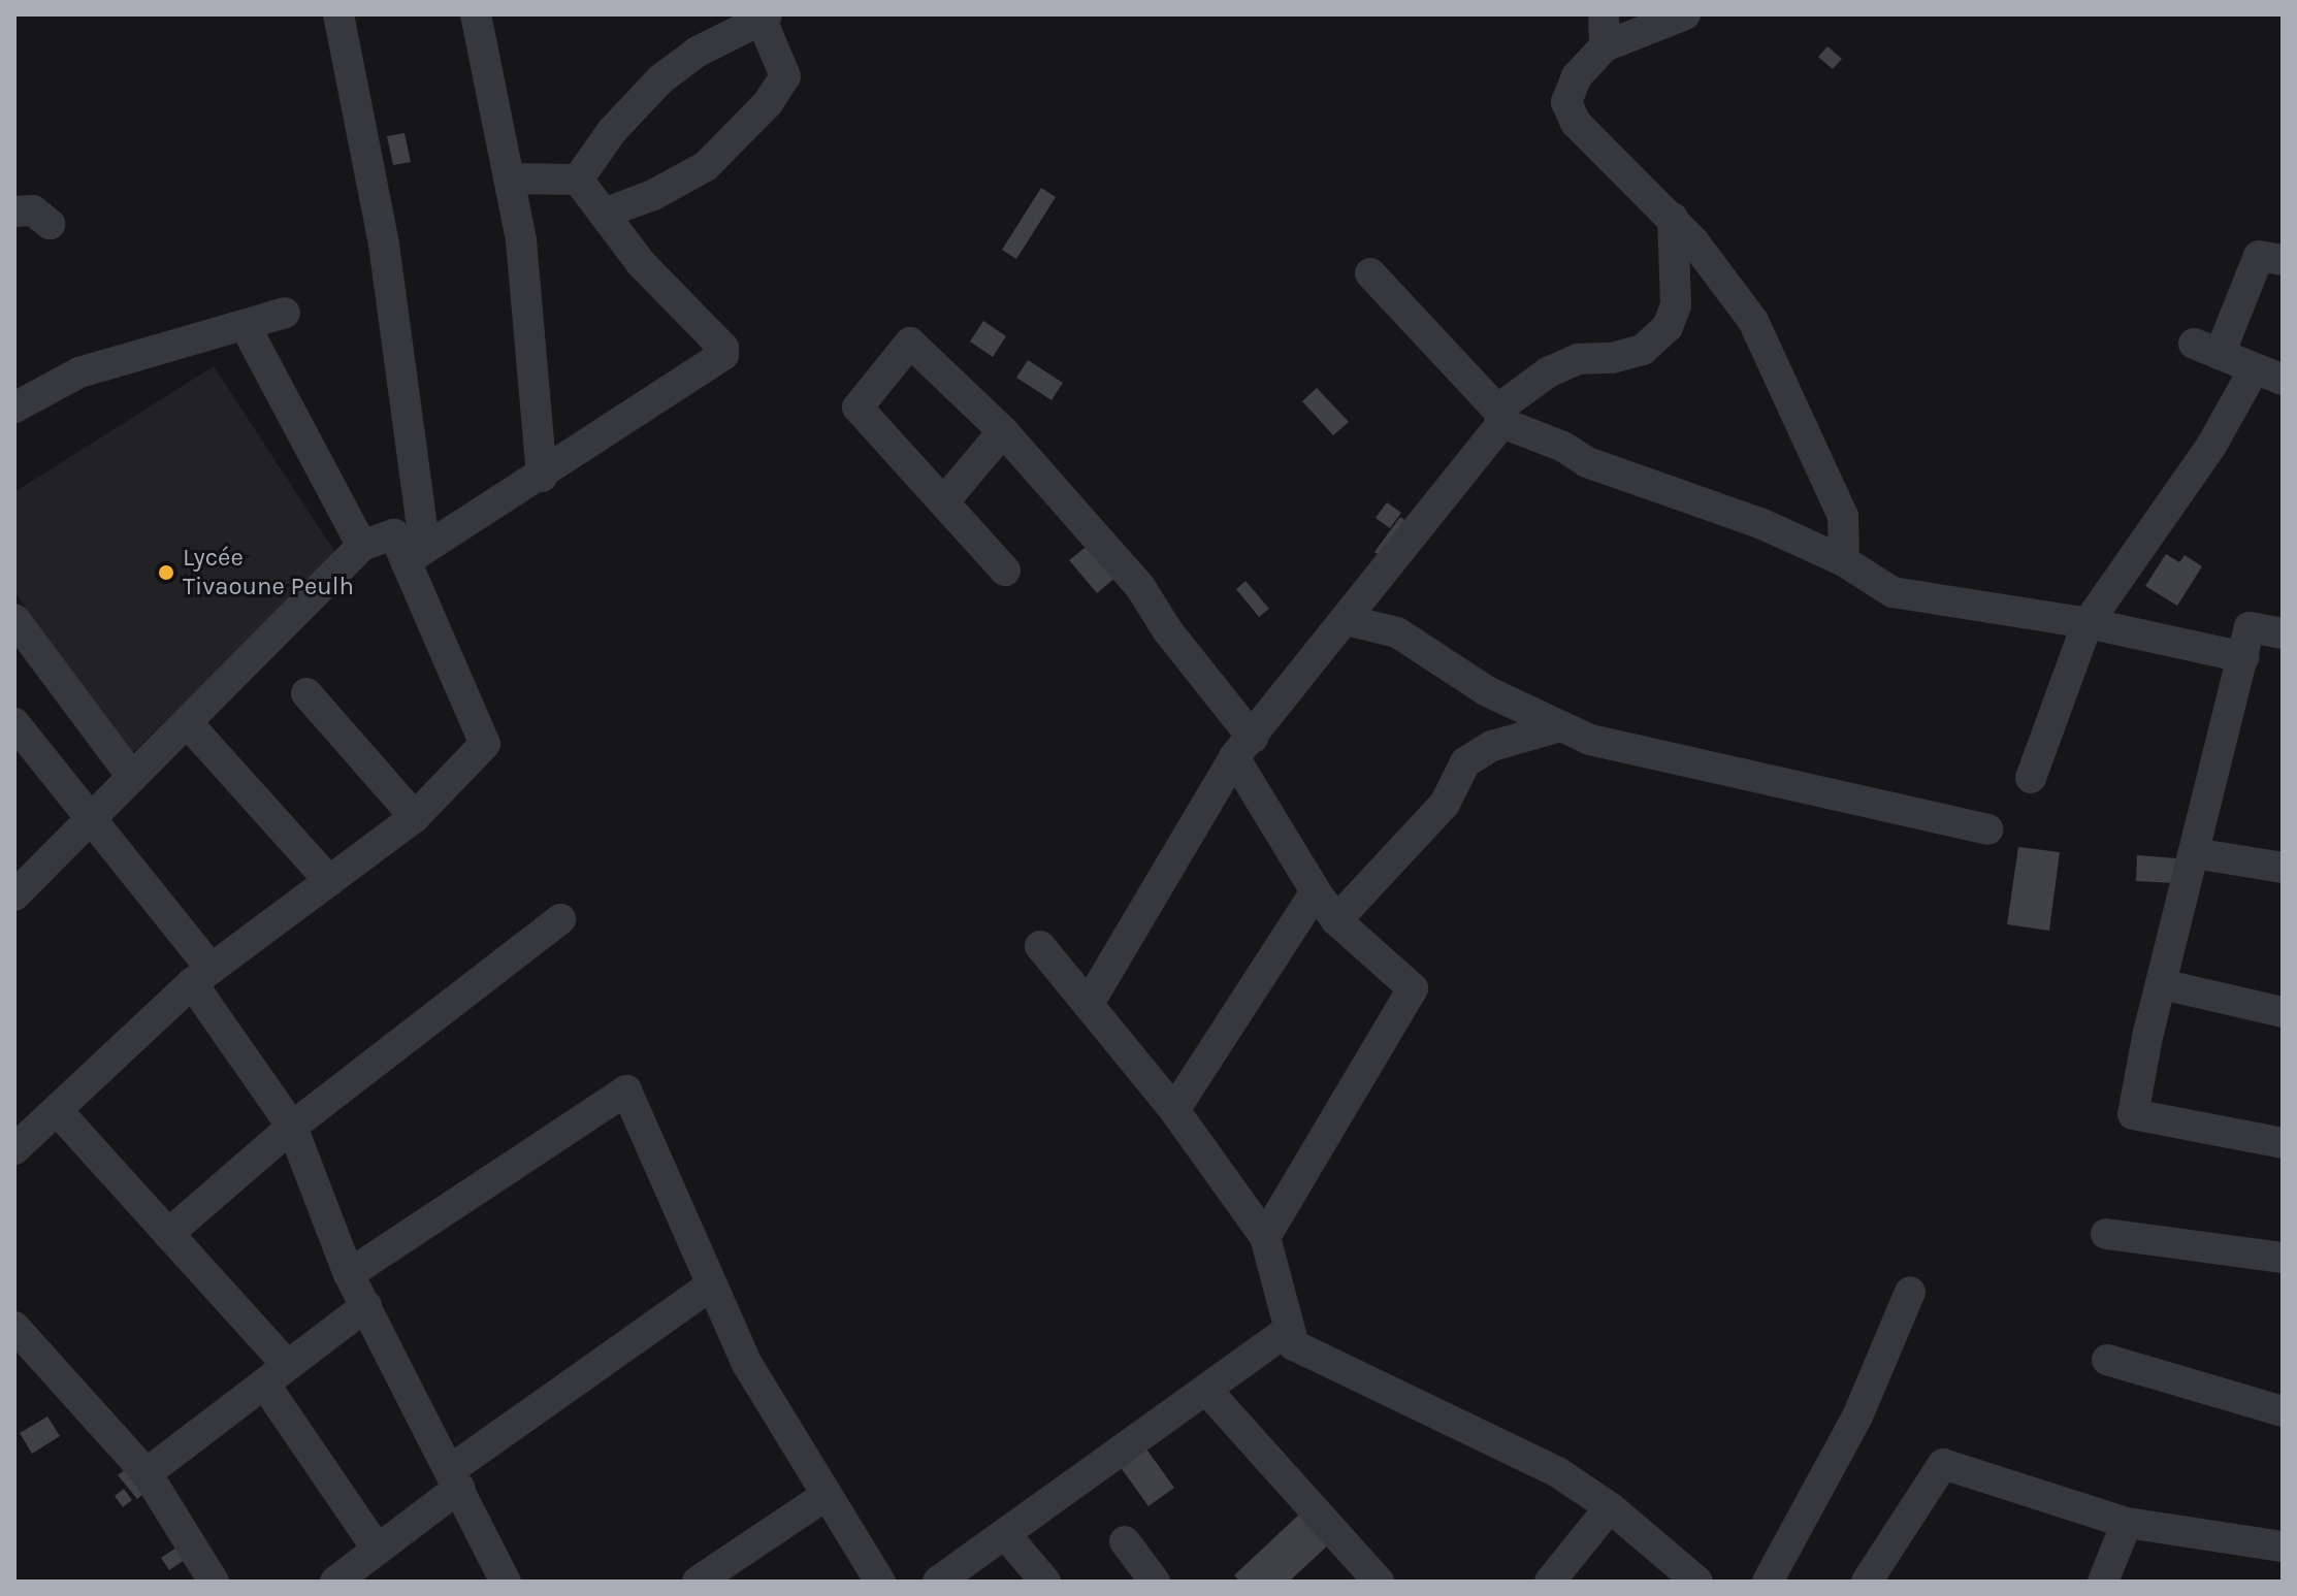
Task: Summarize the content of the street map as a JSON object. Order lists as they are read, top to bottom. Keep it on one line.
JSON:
{"places":["Lycée Tivaoune Peulh"]}
